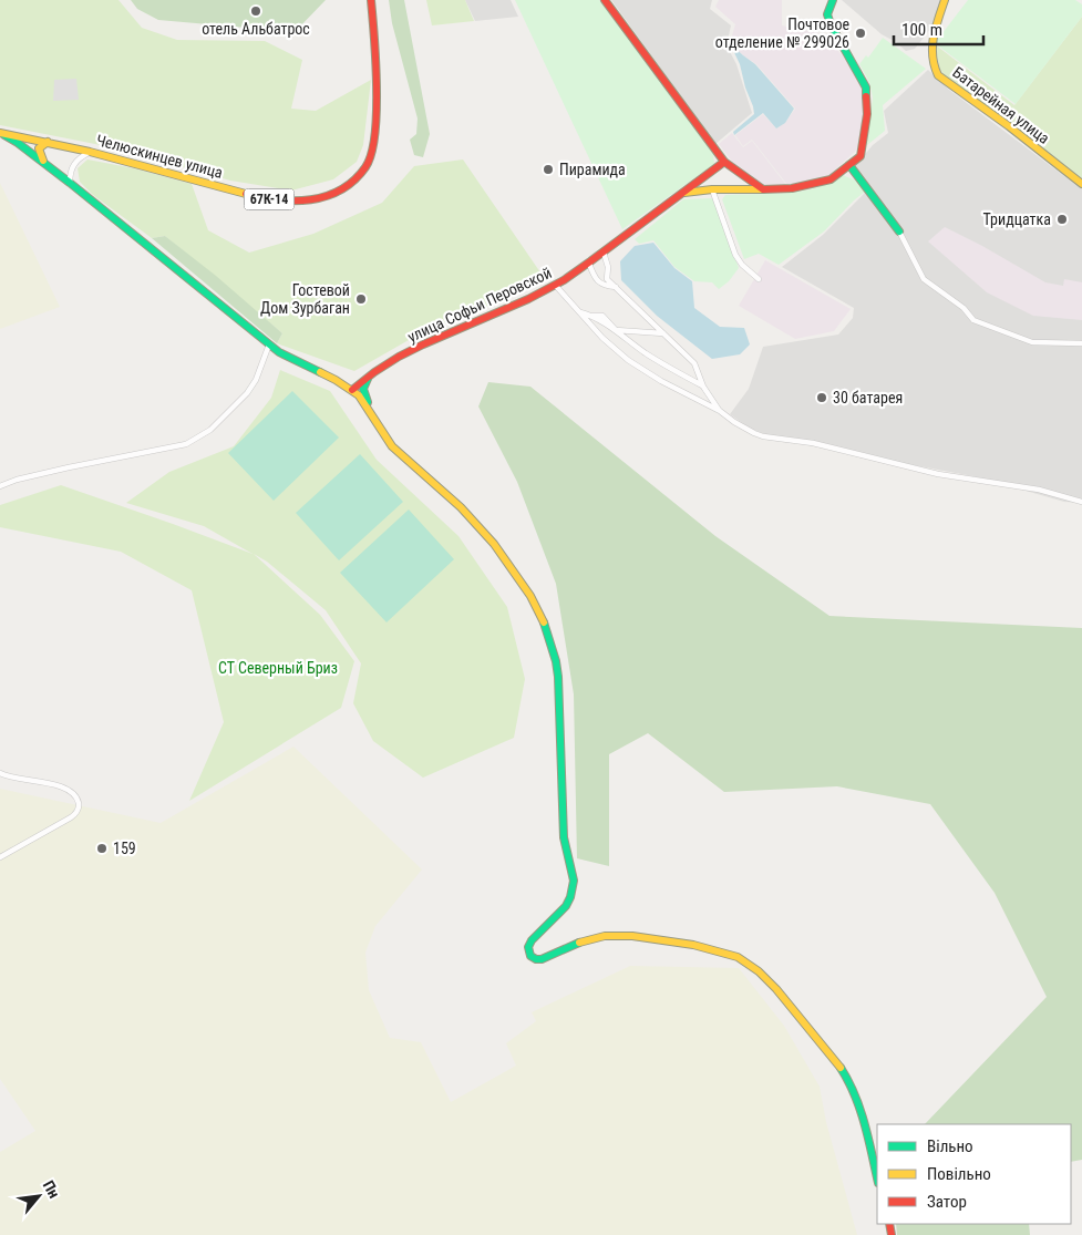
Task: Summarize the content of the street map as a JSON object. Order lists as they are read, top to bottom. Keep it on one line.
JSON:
{"streets":{"main road":["Батарейная улица","Челюскинцев улица","67К-14","улица Софьи Перовской"]},"parks":["СТ Северный Бриз"],"places":["отель Альбатрос","Почтовое отделение № 299026","Пирамида","Тридцатка","Гостевой Дом Зурбаган","30 батарея","159"],"legend":["Вільно","Повільно","Затор"],"scale_bar":"100 m","north":"top right"}
